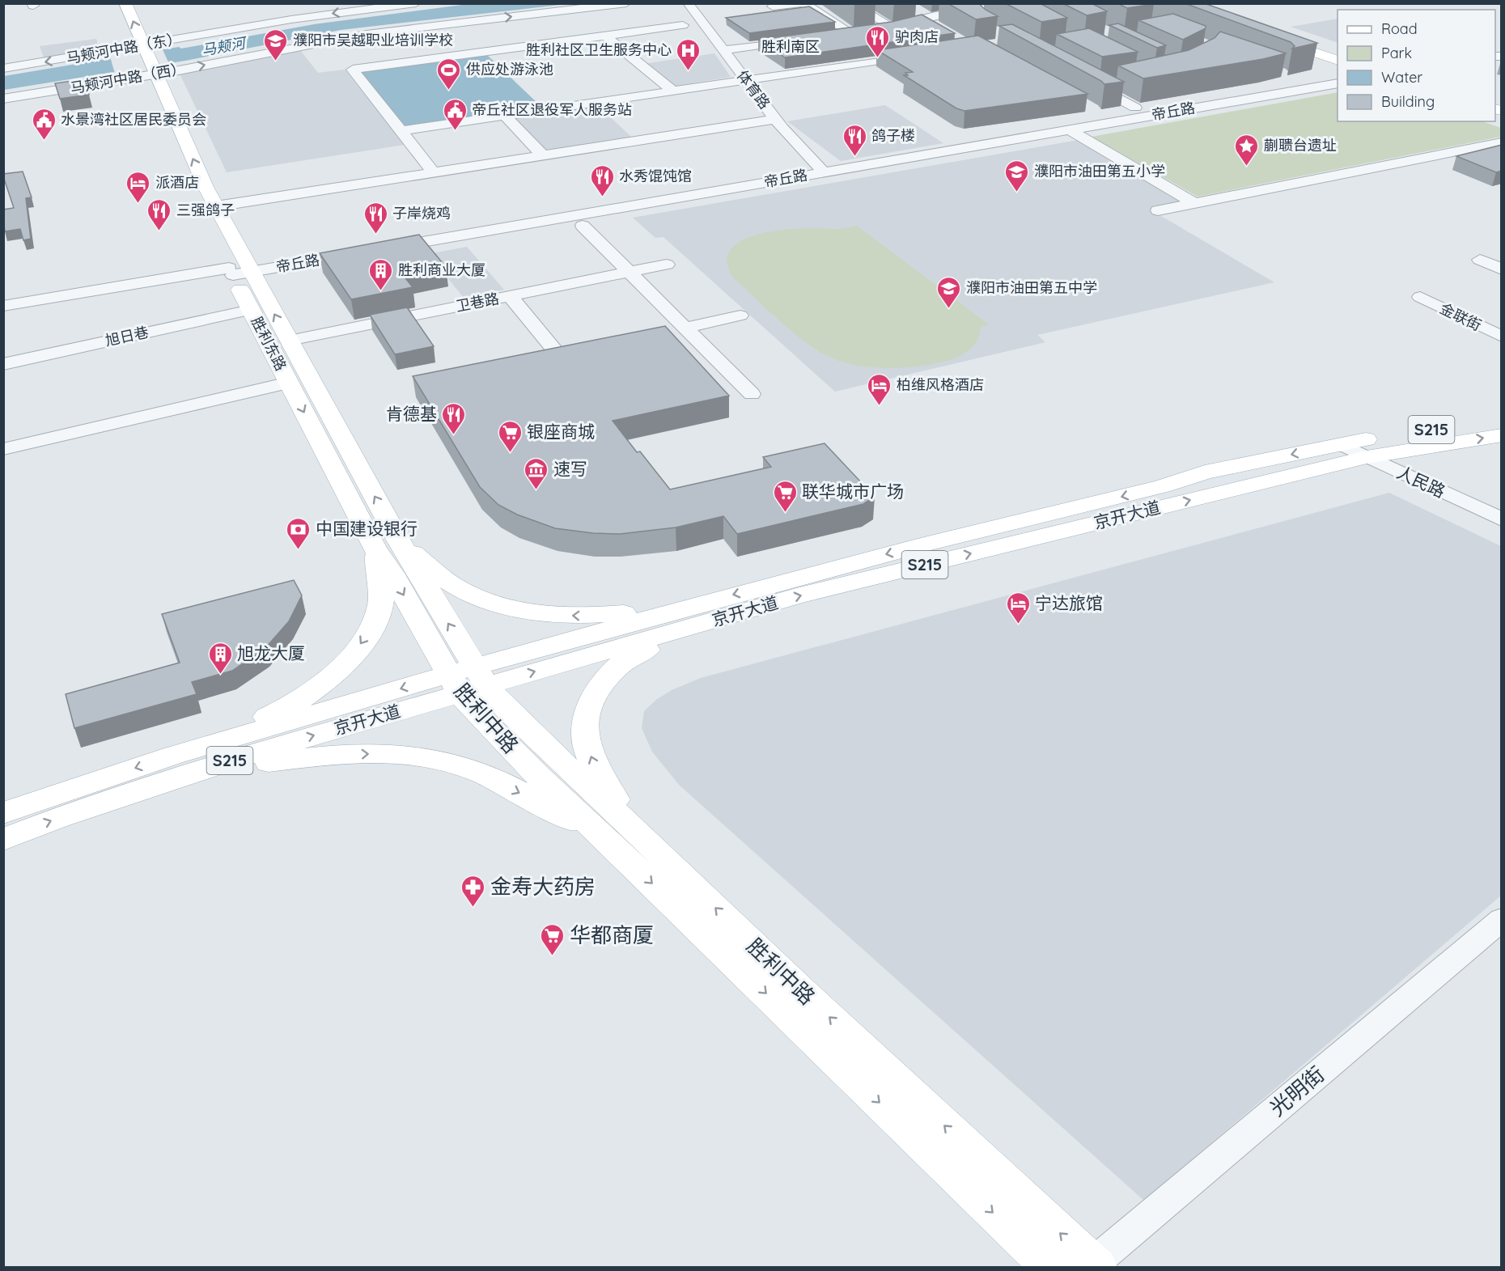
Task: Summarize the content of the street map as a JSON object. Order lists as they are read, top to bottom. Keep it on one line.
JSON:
{"streets":{"main road":["胜利东路","S215","京开大道","胜利中路"],"street":["马颊河中路（东）","马颊河中路（西）","体育路","帝丘路","卫巷路","金联街","旭日巷","人民路","光明街"]},"crossings":[["马颊河中路（东）","胜利东路"],["马颊河中路（西）","胜利东路"],["体育路","帝丘路"],["帝丘路","胜利东路"],["卫巷路","胜利东路"],["旭日巷","胜利东路"],["胜利东路","京开大道"],["胜利东路","胜利中路"],["人民路","京开大道"],["京开大道","胜利中路"],["胜利中路","光明街"]],"districts":["胜利南区"],"water":["马颊河"],"places":{"restaurant":["驴肉店","鸽子楼","水秀馄饨馆","三强鸽子","子岸烧鸡","肯德基"],"school or university":["濮阳市吴越职业培训学校","濮阳市油田第五小学","濮阳市油田第五中学"],"hospital":["胜利社区卫生服务中心"],"sports":["供应处游泳池"],"public building":["帝丘社区退役军人服务站","水景湾社区居民委员会"],"place":["蒯聩台遗址"],"hotel":["派酒店","柏维风格酒店","宁达旅馆"],"building":["胜利商业大厦","旭龙大厦"],"supermarket":["银座商城","联华城市广场","华都商厦"],"museum":["速写"],"bank":["中国建设银行"],"pharmacy":["金寿大药房"]},"legend":["Road","Park","Water","Building"]}
